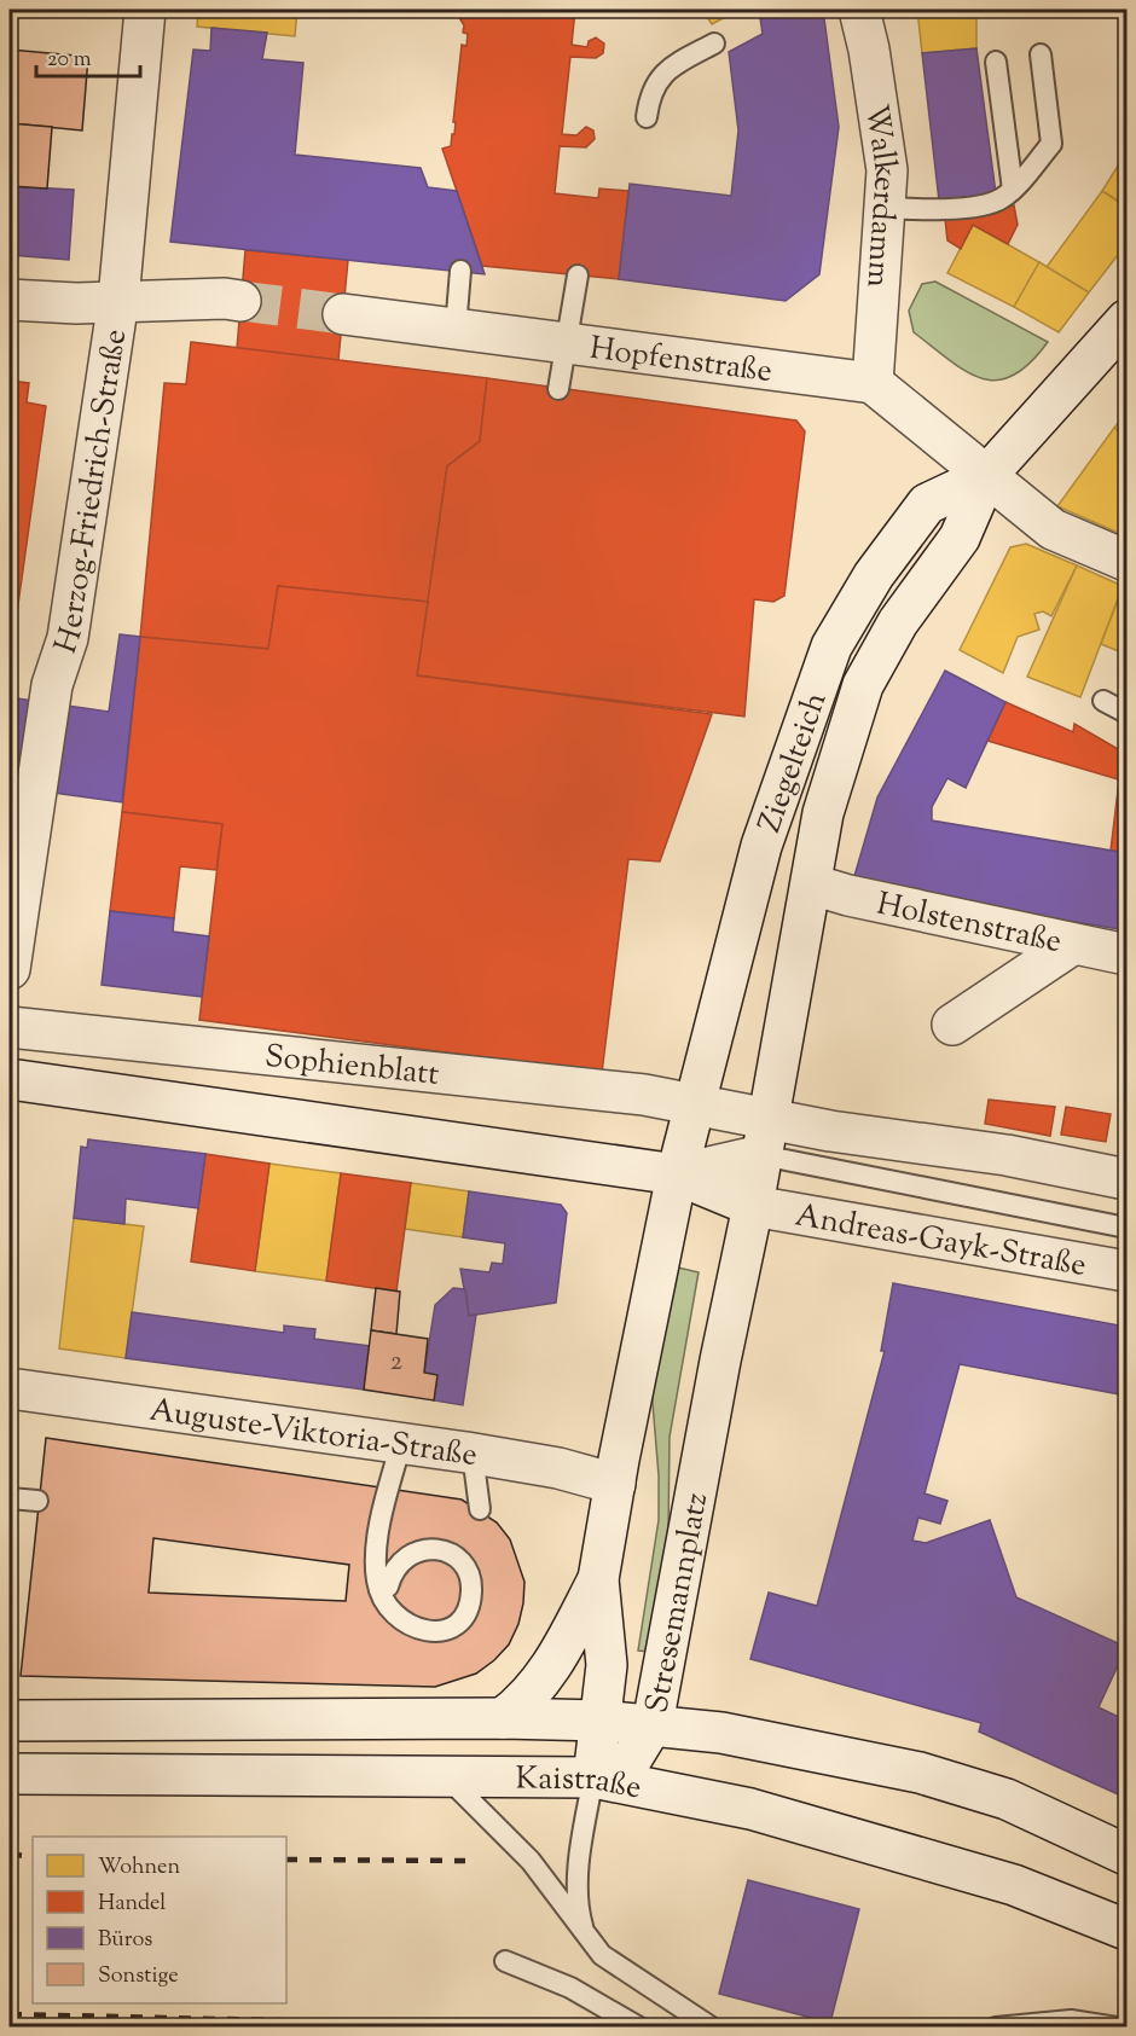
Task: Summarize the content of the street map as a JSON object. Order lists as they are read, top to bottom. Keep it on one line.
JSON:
{"streets":{"street":["Walkerdamm","Hopfenstraße","Herzog-Friedrich-Straße","Ziegelteich","Holstenstraße","Sophienblatt","Andreas-Gayk-Straße","Auguste-Viktoria-Straße","Stresemannplatz","Kaistraße"]},"crossings":[["Walkerdamm","Hopfenstraße"],["Ziegelteich","Holstenstraße"],["Ziegelteich","Sophienblatt"],["Ziegelteich","Andreas-Gayk-Straße"],["Ziegelteich","Stresemannplatz"],["Sophienblatt","Andreas-Gayk-Straße"],["Sophienblatt","Stresemannplatz"],["Andreas-Gayk-Straße","Stresemannplatz"],["Auguste-Viktoria-Straße","Stresemannplatz"],["Stresemannplatz","Kaistraße"]],"house_numbers":["2"],"legend":["Wohnen","Handel","Büros","Sonstige"],"scale_bar":"20 m"}
